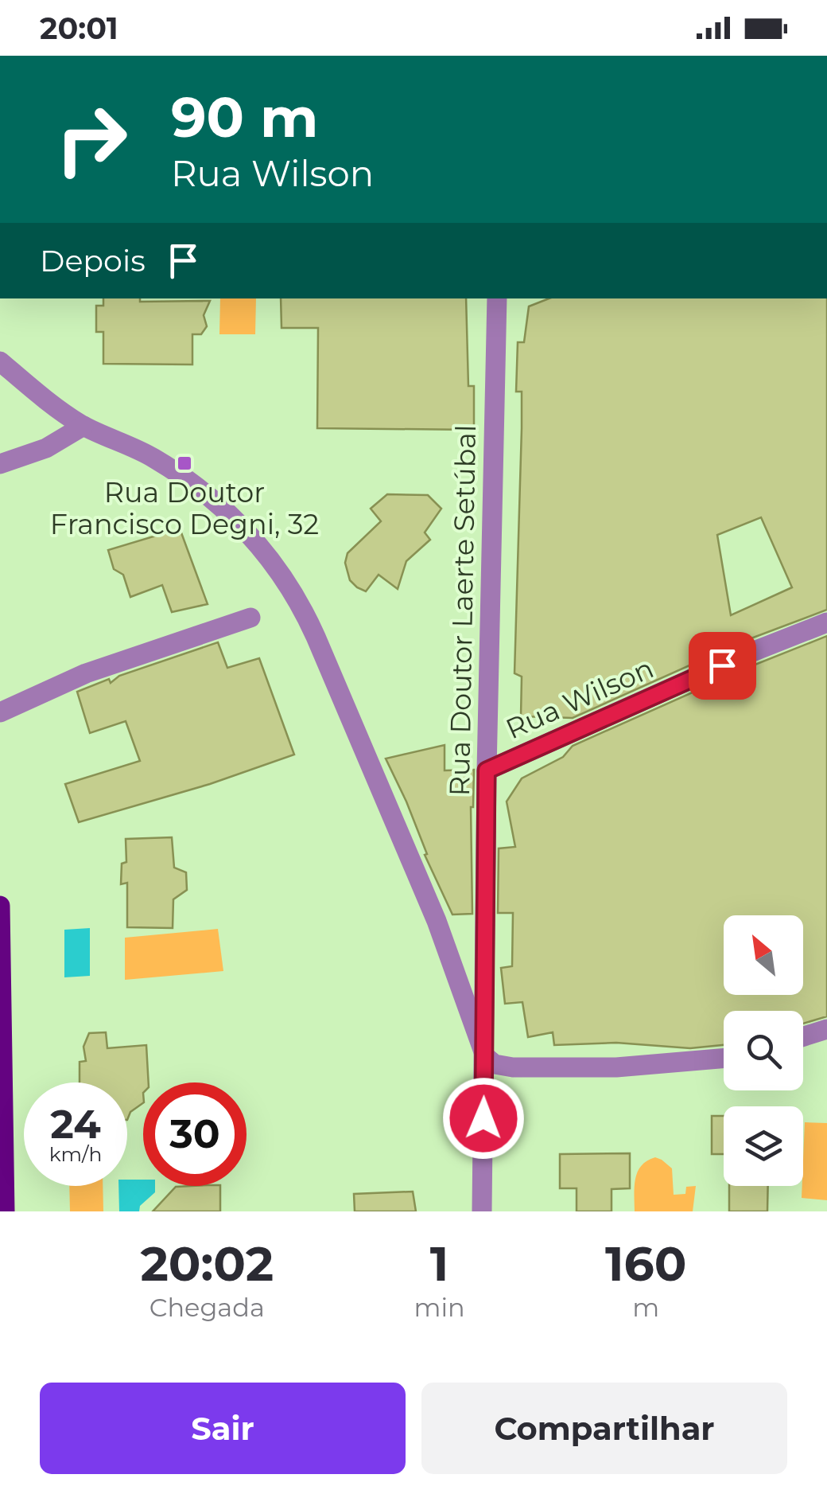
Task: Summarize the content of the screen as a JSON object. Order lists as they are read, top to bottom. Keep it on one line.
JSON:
{"streets":{"street":["Rua Doutor Laerte Setúbal","Rua Wilson"]},"crossings":[["Rua Doutor Laerte Setúbal","Rua Wilson"]],"places":{"transit":["Rua Doutor Francisco Degni, 32"]},"north":"top left","page":{"status":"20:01","turn":["90 m","Rua Wilson"],"then":"Depois","speed":"24 km/h","limit":"30","eta":["20:02","Chegada","1","min","160","m"],"buttons":["Sair","Compartilhar"]}}
